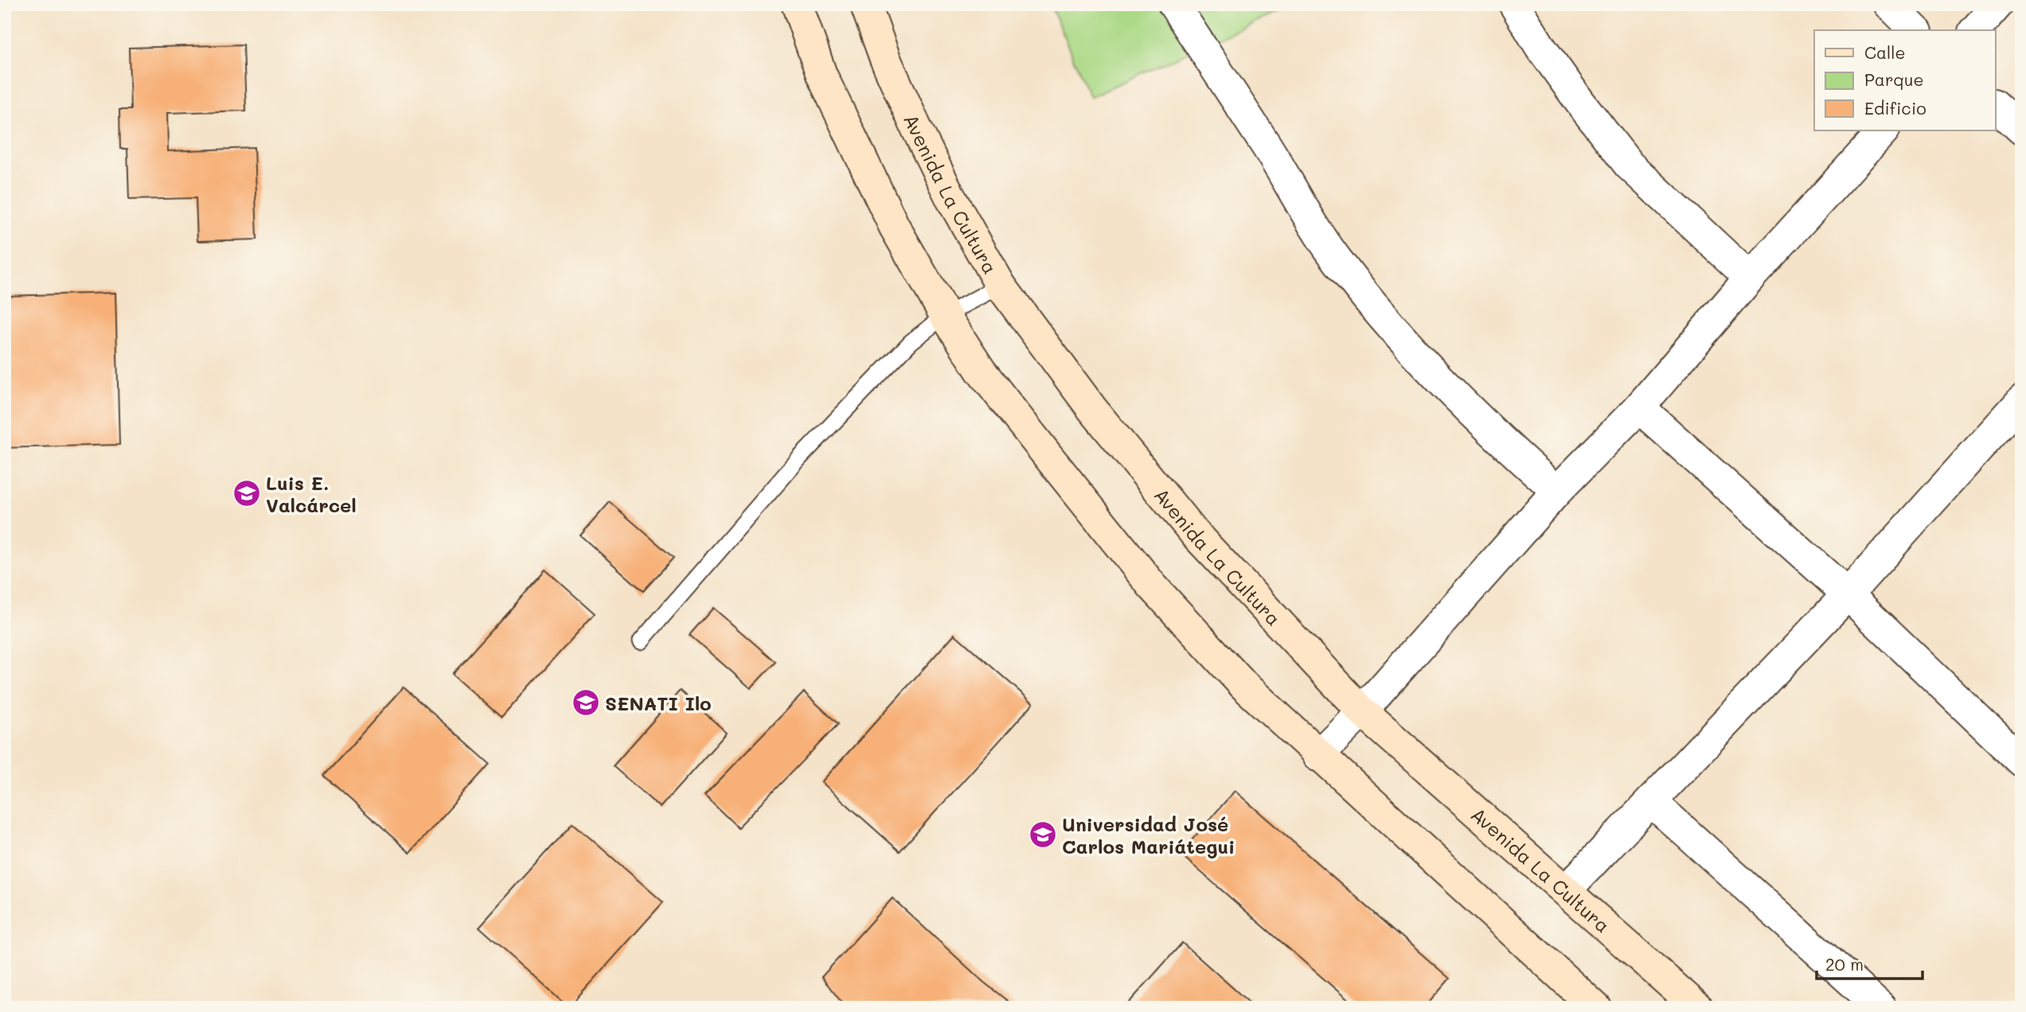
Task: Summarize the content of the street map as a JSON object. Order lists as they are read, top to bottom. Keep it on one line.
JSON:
{"streets":{"street":["Avenida La Cultura"]},"places":{"school or university":["Luis E. Valcárcel","SENATI Ilo","Universidad José Carlos Mariátegui"]},"legend":["Calle","Parque","Edificio"],"scale_bar":"20 m"}
